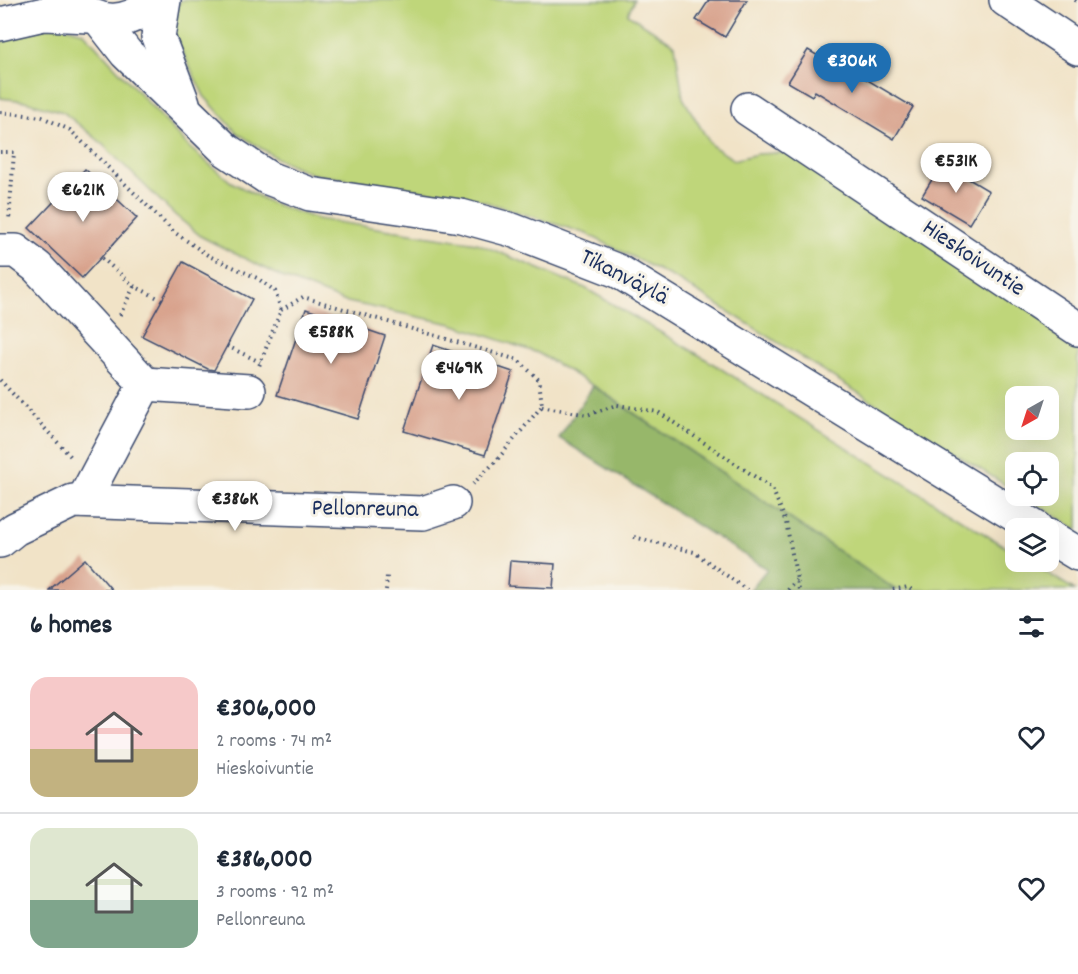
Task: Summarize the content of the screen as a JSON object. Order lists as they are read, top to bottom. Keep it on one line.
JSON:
{"streets":{"main road":["Hieskoivuntie","Tikanväylä","Pellonreuna"]},"north":"bottom left","page":{"price":["€306K","€531K","€621K","€588K","€469K","€386K"],"heading":"6 homes","list":[{"name":"€306,000","note":"2 rooms · 74 m² · Hieskoivuntie"},{"name":"€386,000","note":"3 rooms · 92 m² · Pellonreuna"}]}}
